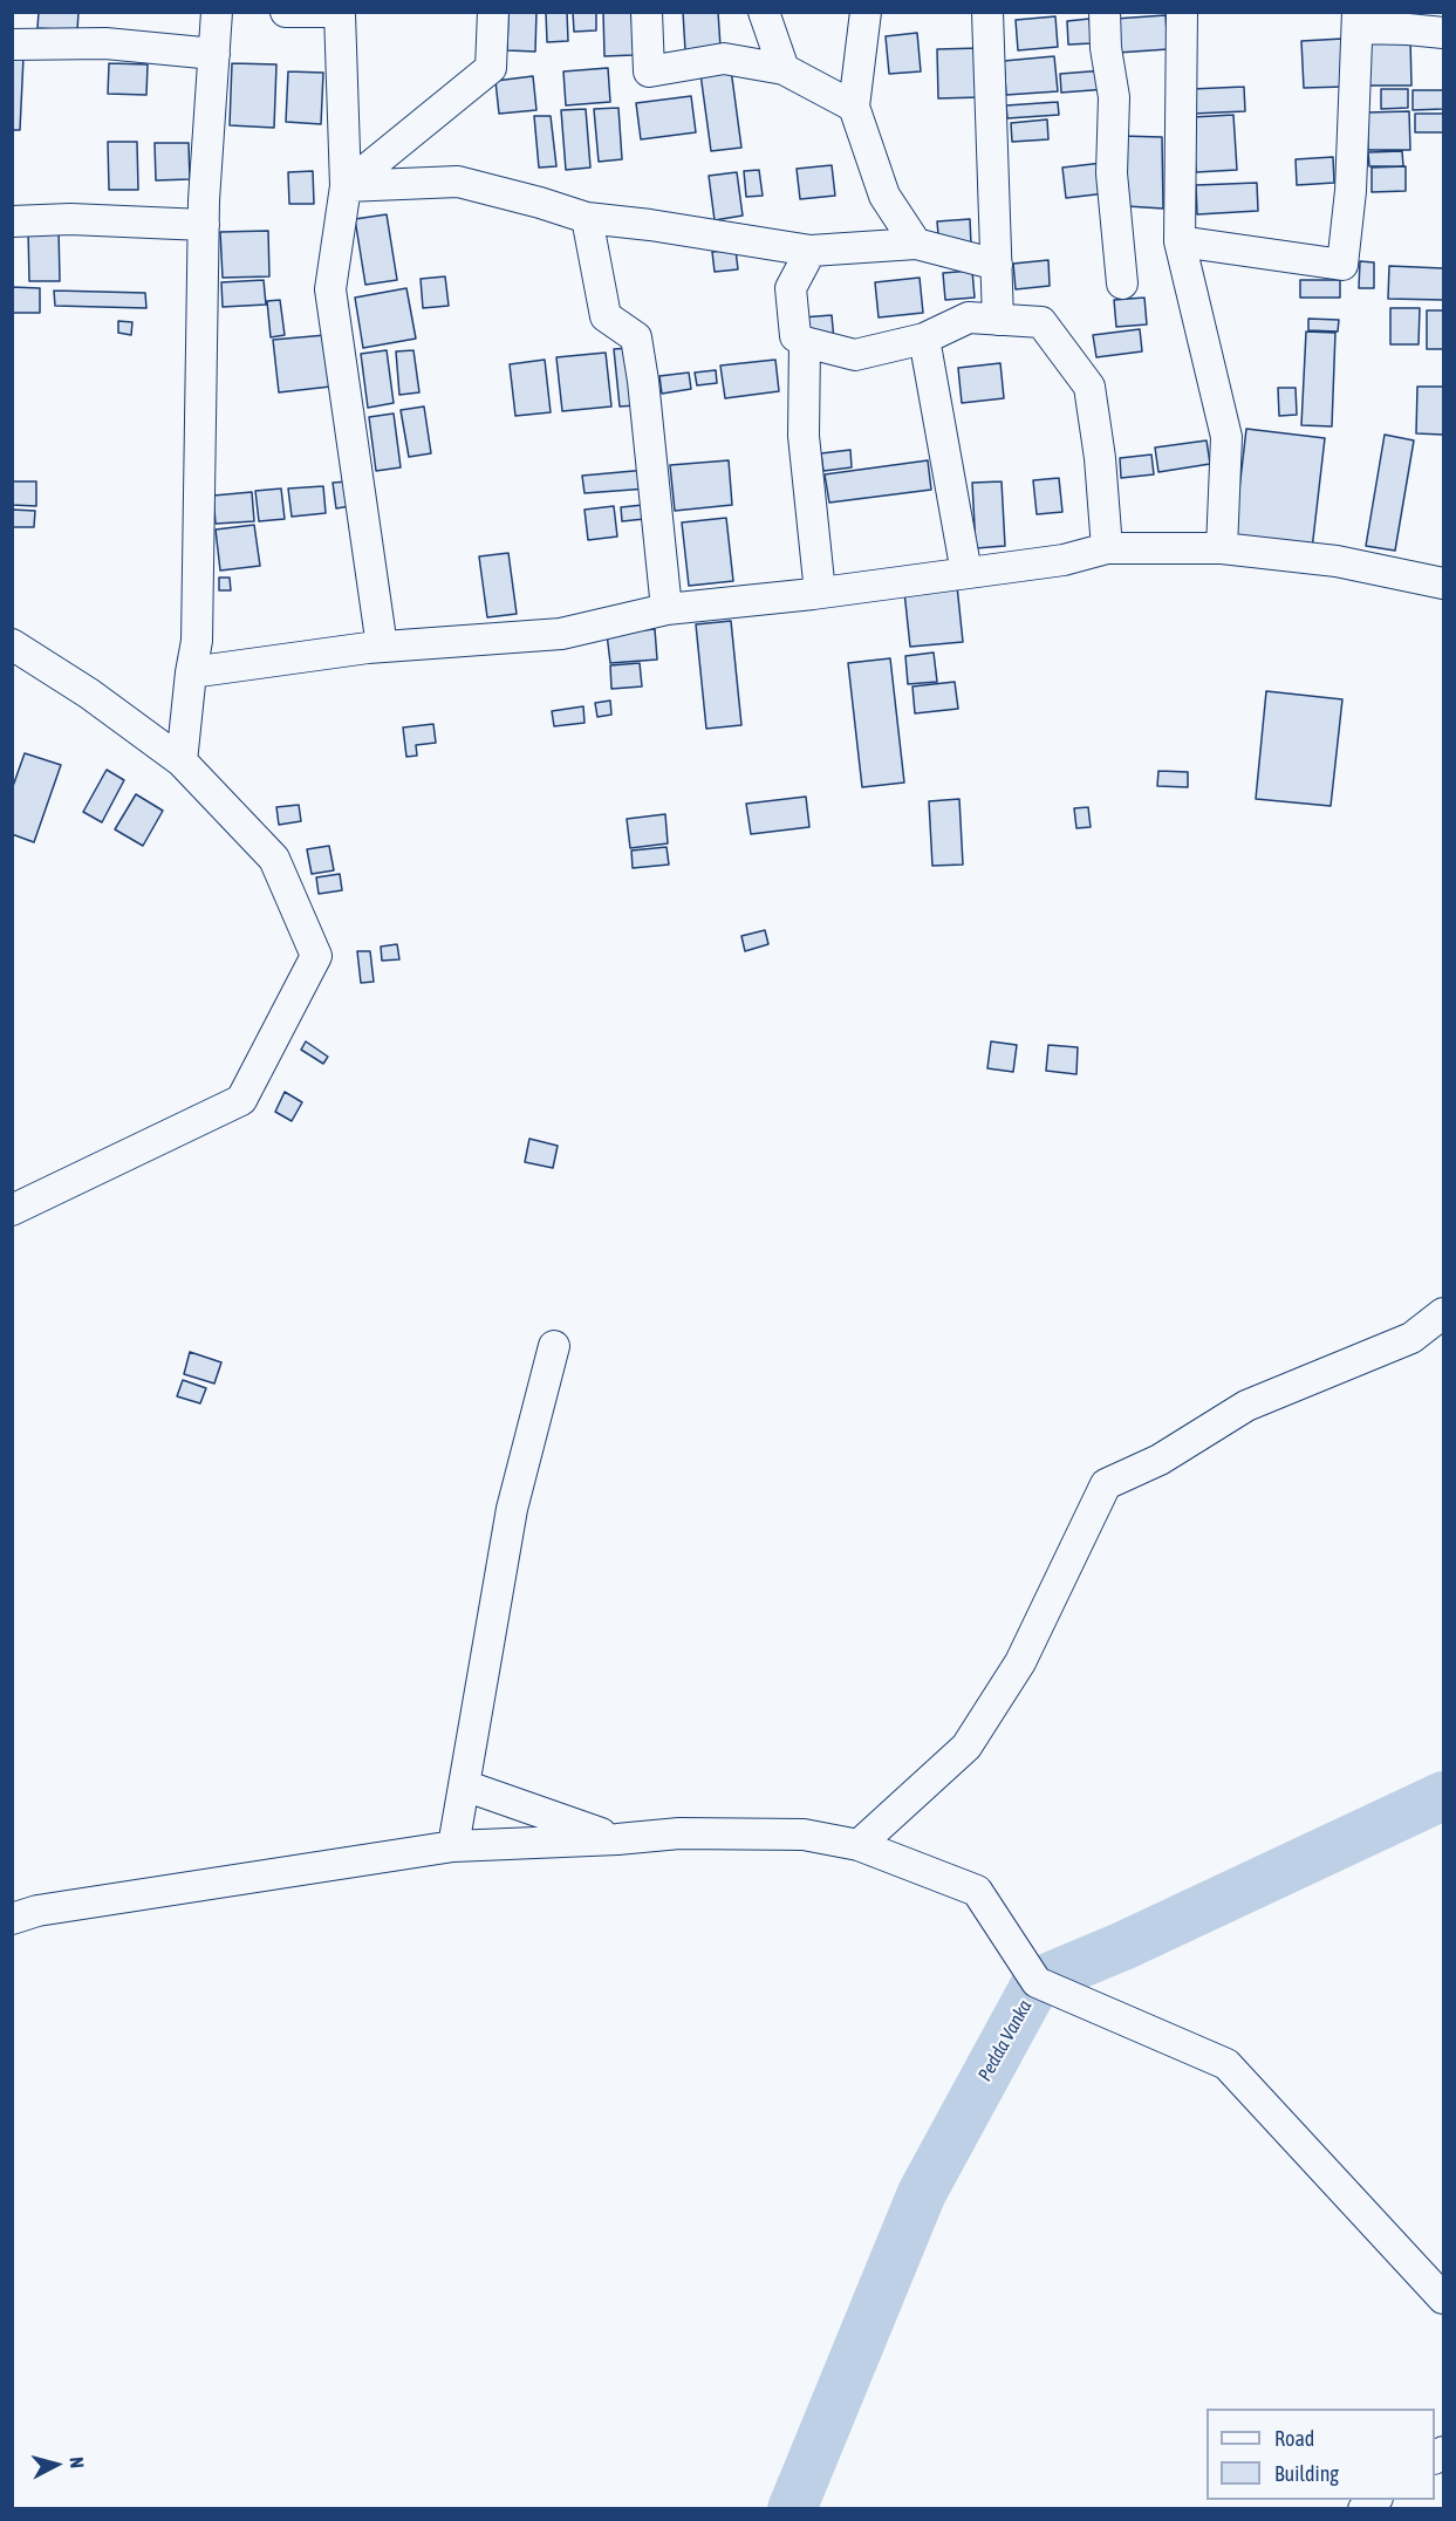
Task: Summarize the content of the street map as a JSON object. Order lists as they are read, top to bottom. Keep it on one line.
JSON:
{"water":["Pedda Vanka"],"legend":["Road","Building"],"north":"right"}
